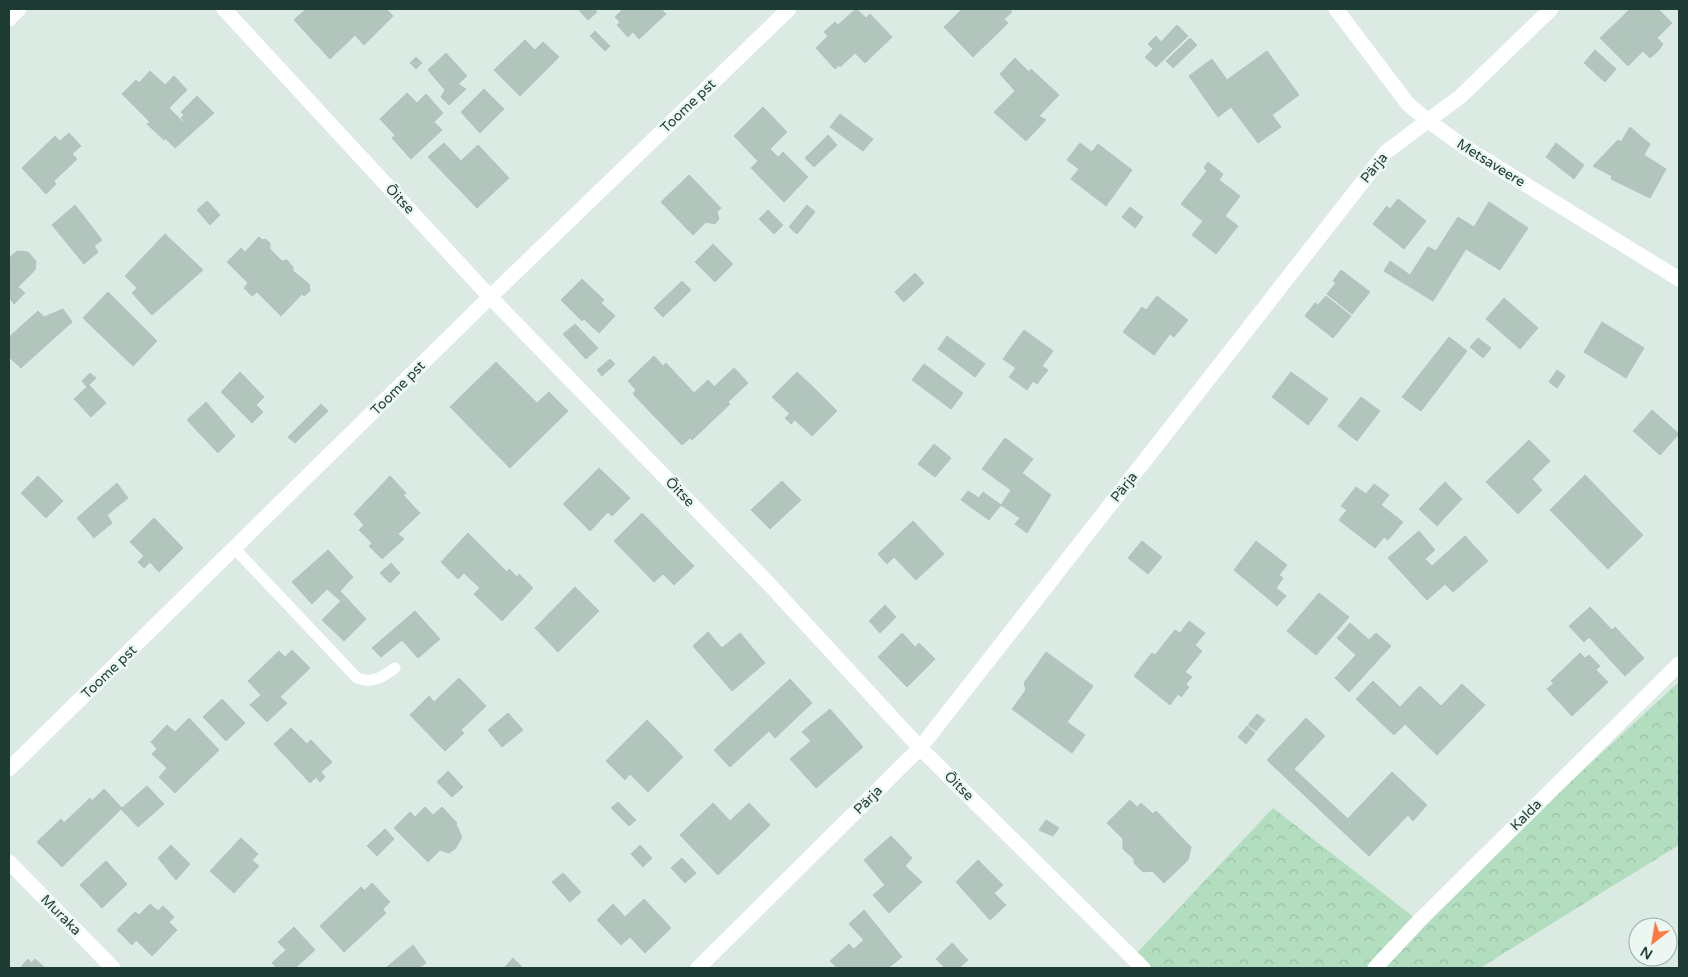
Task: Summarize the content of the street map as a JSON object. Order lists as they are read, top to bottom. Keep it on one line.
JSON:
{"streets":{"street":["Toome pst","Metsaveere","Pärja","Õitse","Kalda","Muraka"]},"crossings":[["Toome pst","Õitse"],["Metsaveere","Pärja"],["Pärja","Õitse"]],"north":"bottom left"}
